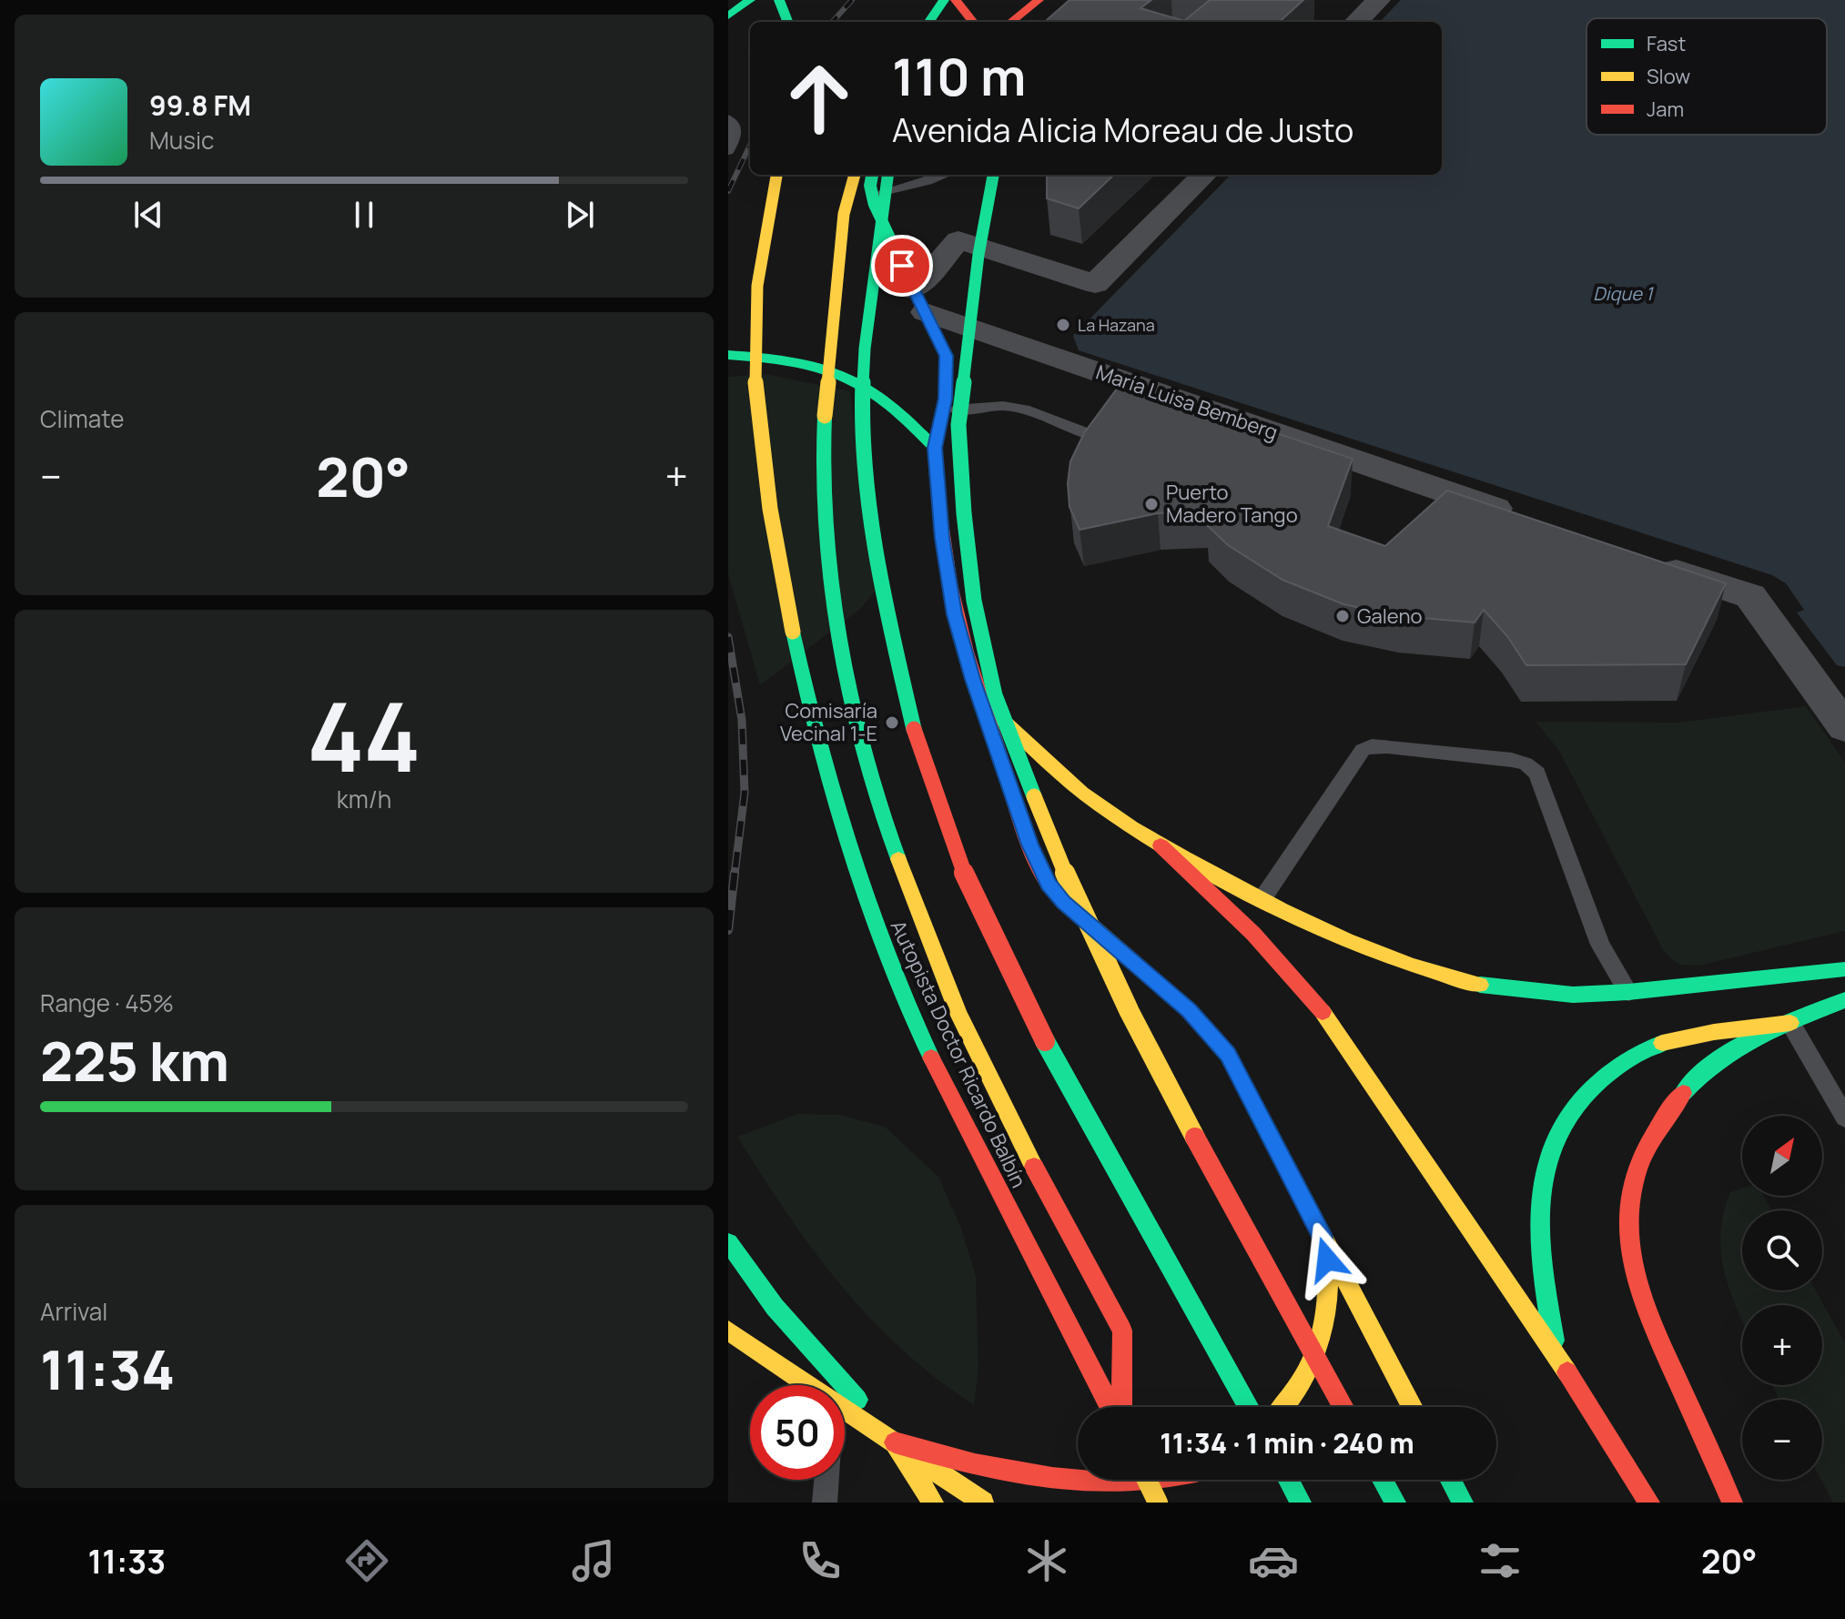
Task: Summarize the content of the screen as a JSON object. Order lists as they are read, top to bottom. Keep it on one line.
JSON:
{"streets":{"main road":["Autopista Doctor Ricardo Balbín"],"street":["María Luisa Bemberg"]},"water":["Dique 1"],"places":["La Hazana","Puerto Madero Tango","Galeno","Comisaría Vecinal 1-E"],"legend":["Fast","Slow","Jam"],"north":"top right","page":{"turn":["110 m","Avenida Alicia Moreau de Justo"],"song":["99.8 FM","Music"],"tile":["Climate",["44","km/h"],["Range · 45%","225 km"],["Arrival","11:34"]],"heat":["−","20°","+"],"map_buttons":["+","−"],"limit":"50","trip":"11:34 · 1 min · 240 m","tabs":["11:33","20°"]}}
